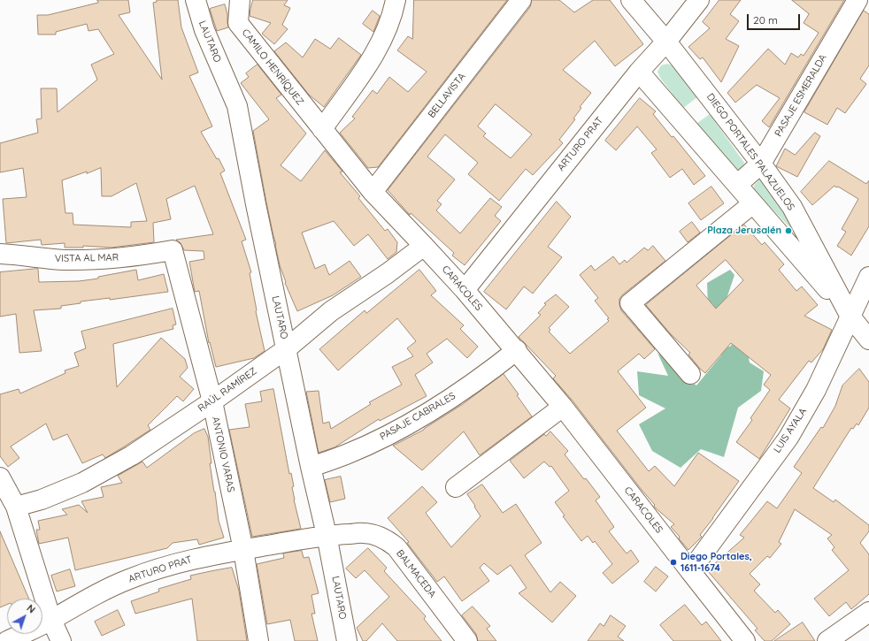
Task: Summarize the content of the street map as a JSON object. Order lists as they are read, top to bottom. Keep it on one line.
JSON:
{"streets":{"street":["LAUTARO","CAMILO HENRÍQUEZ","BELLAVISTA","PASAJE ESMERALDA","ARTURO PRAT","DIEGO PORTALES PALAZUELOS","VISTA AL MAR","CARACOLES","RAÚL RAMÍREZ","PASAJE CABRALES","LUIS AYALA","ANTONIO VARAS","BALMACEDA"]},"crossings":[["LAUTARO","ARTURO PRAT"],["LAUTARO","RAÚL RAMÍREZ"],["LAUTARO","PASAJE CABRALES"],["LAUTARO","BALMACEDA"],["CAMILO HENRÍQUEZ","CARACOLES"],["BELLAVISTA","CARACOLES"],["PASAJE ESMERALDA","DIEGO PORTALES PALAZUELOS"],["ARTURO PRAT","DIEGO PORTALES PALAZUELOS"],["ARTURO PRAT","CARACOLES"],["ARTURO PRAT","ANTONIO VARAS"],["ARTURO PRAT","BALMACEDA"],["DIEGO PORTALES PALAZUELOS","LUIS AYALA"],["VISTA AL MAR","ANTONIO VARAS"],["CARACOLES","RAÚL RAMÍREZ"],["CARACOLES","PASAJE CABRALES"],["CARACOLES","LUIS AYALA"],["RAÚL RAMÍREZ","ANTONIO VARAS"]],"places":["Plaza Jerusalén","Diego Portales, 1611-1674"],"scale_bar":"20 m","north":"top right"}
